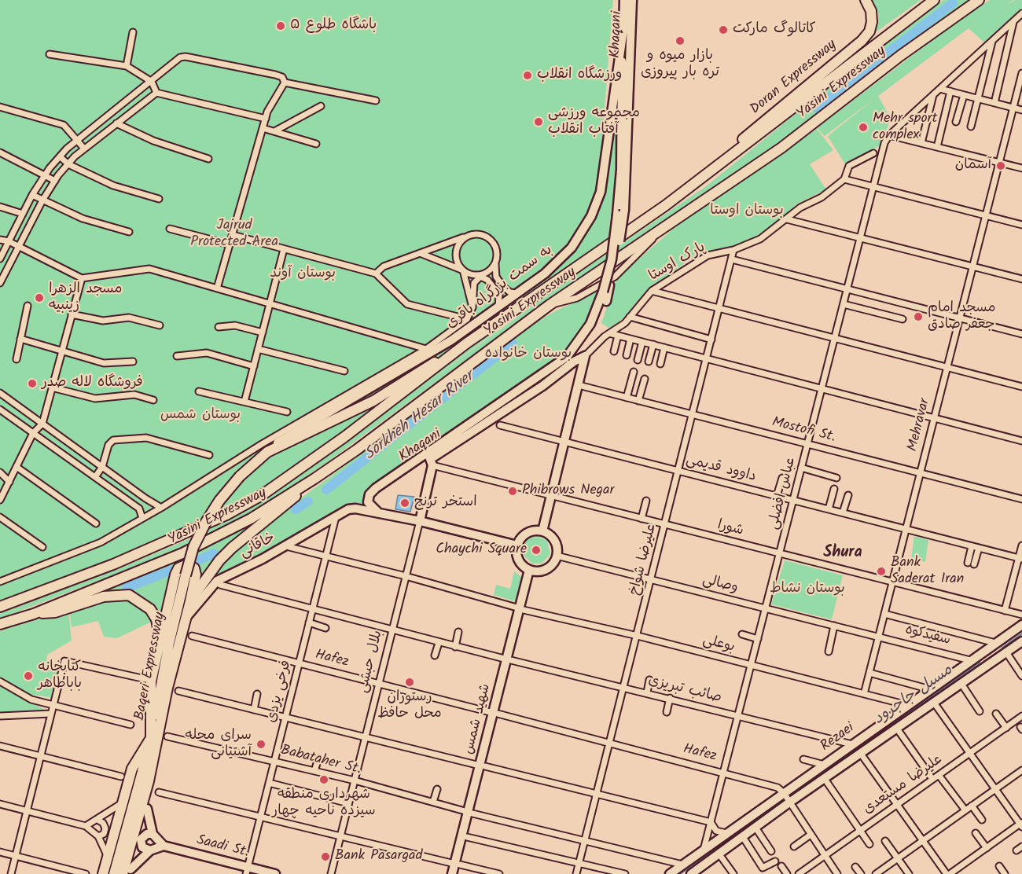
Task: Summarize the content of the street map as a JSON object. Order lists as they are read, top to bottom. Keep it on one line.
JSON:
{"streets":{"highway":["Doran Expressway","Yasini Expressway","Baqeri Expressway"],"main road":["Khaqani","به سمت بزرگراه باقری","خاقانی","بلال حبشی","شهید شمس","Rezaei","Saadi St."],"street":["پارک اوستا","Mehravar","Mostofi St.","داوود قدیمی","عباس افضلی","شورا","علیرضا شواخ","وصالی","سفیدکوه","بوعلی","Hafez","صائب تبریزی","فرخی یزدی","Babataher St.","علیرضا مستعدی"]},"crossings":[["Khaqani","به سمت بزرگراه باقری"],["Khaqani","شورا"],["Khaqani","بلال حبشی"],["Doran Expressway","Yasini Expressway"],["Yasini Expressway","Baqeri Expressway"],["پارک اوستا","علیرضا شواخ"],["به سمت بزرگراه باقری","Baqeri Expressway"],["Mehravar","Mostofi St."],["Mehravar","داوود قدیمی"],["Mehravar","شورا"],["Mehravar","وصالی"],["Mehravar","سفیدکوه"],["Mehravar","بوعلی"],["Mostofi St.","عباس افضلی"],["Mostofi St.","علیرضا شواخ"],["داوود قدیمی","عباس افضلی"],["داوود قدیمی","علیرضا شواخ"],["عباس افضلی","شورا"],["عباس افضلی","وصالی"],["عباس افضلی","بوعلی"],["عباس افضلی","Hafez"],["عباس افضلی","صائب تبریزی"],["عباس افضلی","Rezaei"],["شورا","علیرضا شواخ"],["شورا","بلال حبشی"],["خاقانی","Baqeri Expressway"],["خاقانی","فرخی یزدی"],["علیرضا شواخ","وصالی"],["علیرضا شواخ","بوعلی"],["علیرضا شواخ","Hafez"],["علیرضا شواخ","صائب تبریزی"],["علیرضا شواخ","Babataher St."],["وصالی","سفیدکوه"],["وصالی","شهید شمس"],["سفیدکوه","Rezaei"],["بوعلی","بلال حبشی"],["بوعلی","فرخی یزدی"],["بوعلی","شهید شمس"],["بوعلی","Rezaei"],["Hafez","بلال حبشی"],["Hafez","فرخی یزدی"],["Hafez","شهید شمس"],["Hafez","Rezaei"],["بلال حبشی","صائب تبریزی"],["بلال حبشی","Babataher St."],["صائب تبریزی","فرخی یزدی"],["صائب تبریزی","شهید شمس"],["صائب تبریزی","Rezaei"],["فرخی یزدی","Babataher St."],["فرخی یزدی","Saadi St."],["شهید شمس","Babataher St."],["Rezaei","Babataher St."]],"districts":["Shura"],"water":["Sorkheh Hesar River","مسیل جاجرود"],"parks":["بوستان اوستا","Jajrud Protected Area","بوستان آوند","بوستان خانواده","بوستان شمس","بوستان نشاط"],"places":["باشگاه طلوع ۵","کاتالوگ مارکت","بازار میوه و تره بار پیروزی","ورزشگاه انقلاب","مجموعه ورزشی آفتاب انقلاب","Mehr sport complex","آسمان","مسجد الزهرا زینبیه","مسجد امام جعفر صادق","فروشگاه لاله صدر","Phibrows Negar","استخر ترنج","Chaychi Square","Bank Saderat Iran","کتابخانه باباطاهر","رستوران محل حافظ","سرای محله آشتیانی","شهرداری منطقه سیزده ناحیه چهار","Bank Pasargad"]}
